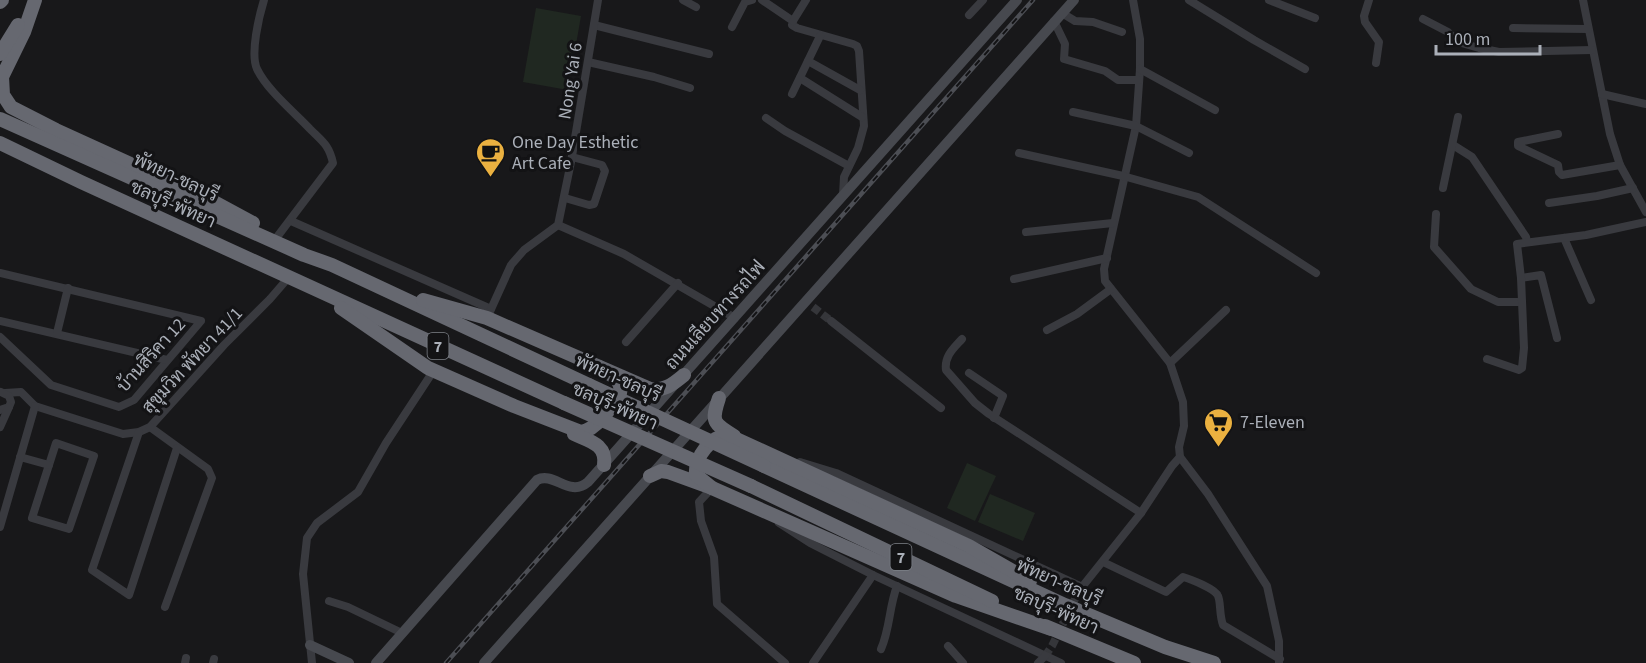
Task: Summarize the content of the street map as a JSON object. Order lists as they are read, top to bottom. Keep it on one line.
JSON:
{"streets":{"highway":["พัทยา-ชลบุรี","ชลบุรี-พัทยา","7"],"street":["Nong Yai 6","ถนนเลียบทางรถไฟ","บ้านสิริคา 12","สุขุมวิท พัทยา 41/1"]},"crossings":[["ชลบุรี-พัทยา","สุขุมวิท พัทยา 41/1"]],"places":{"cafe":["One Day Esthetic Art Cafe"],"supermarket":["7-Eleven"]},"scale_bar":"100 m"}
